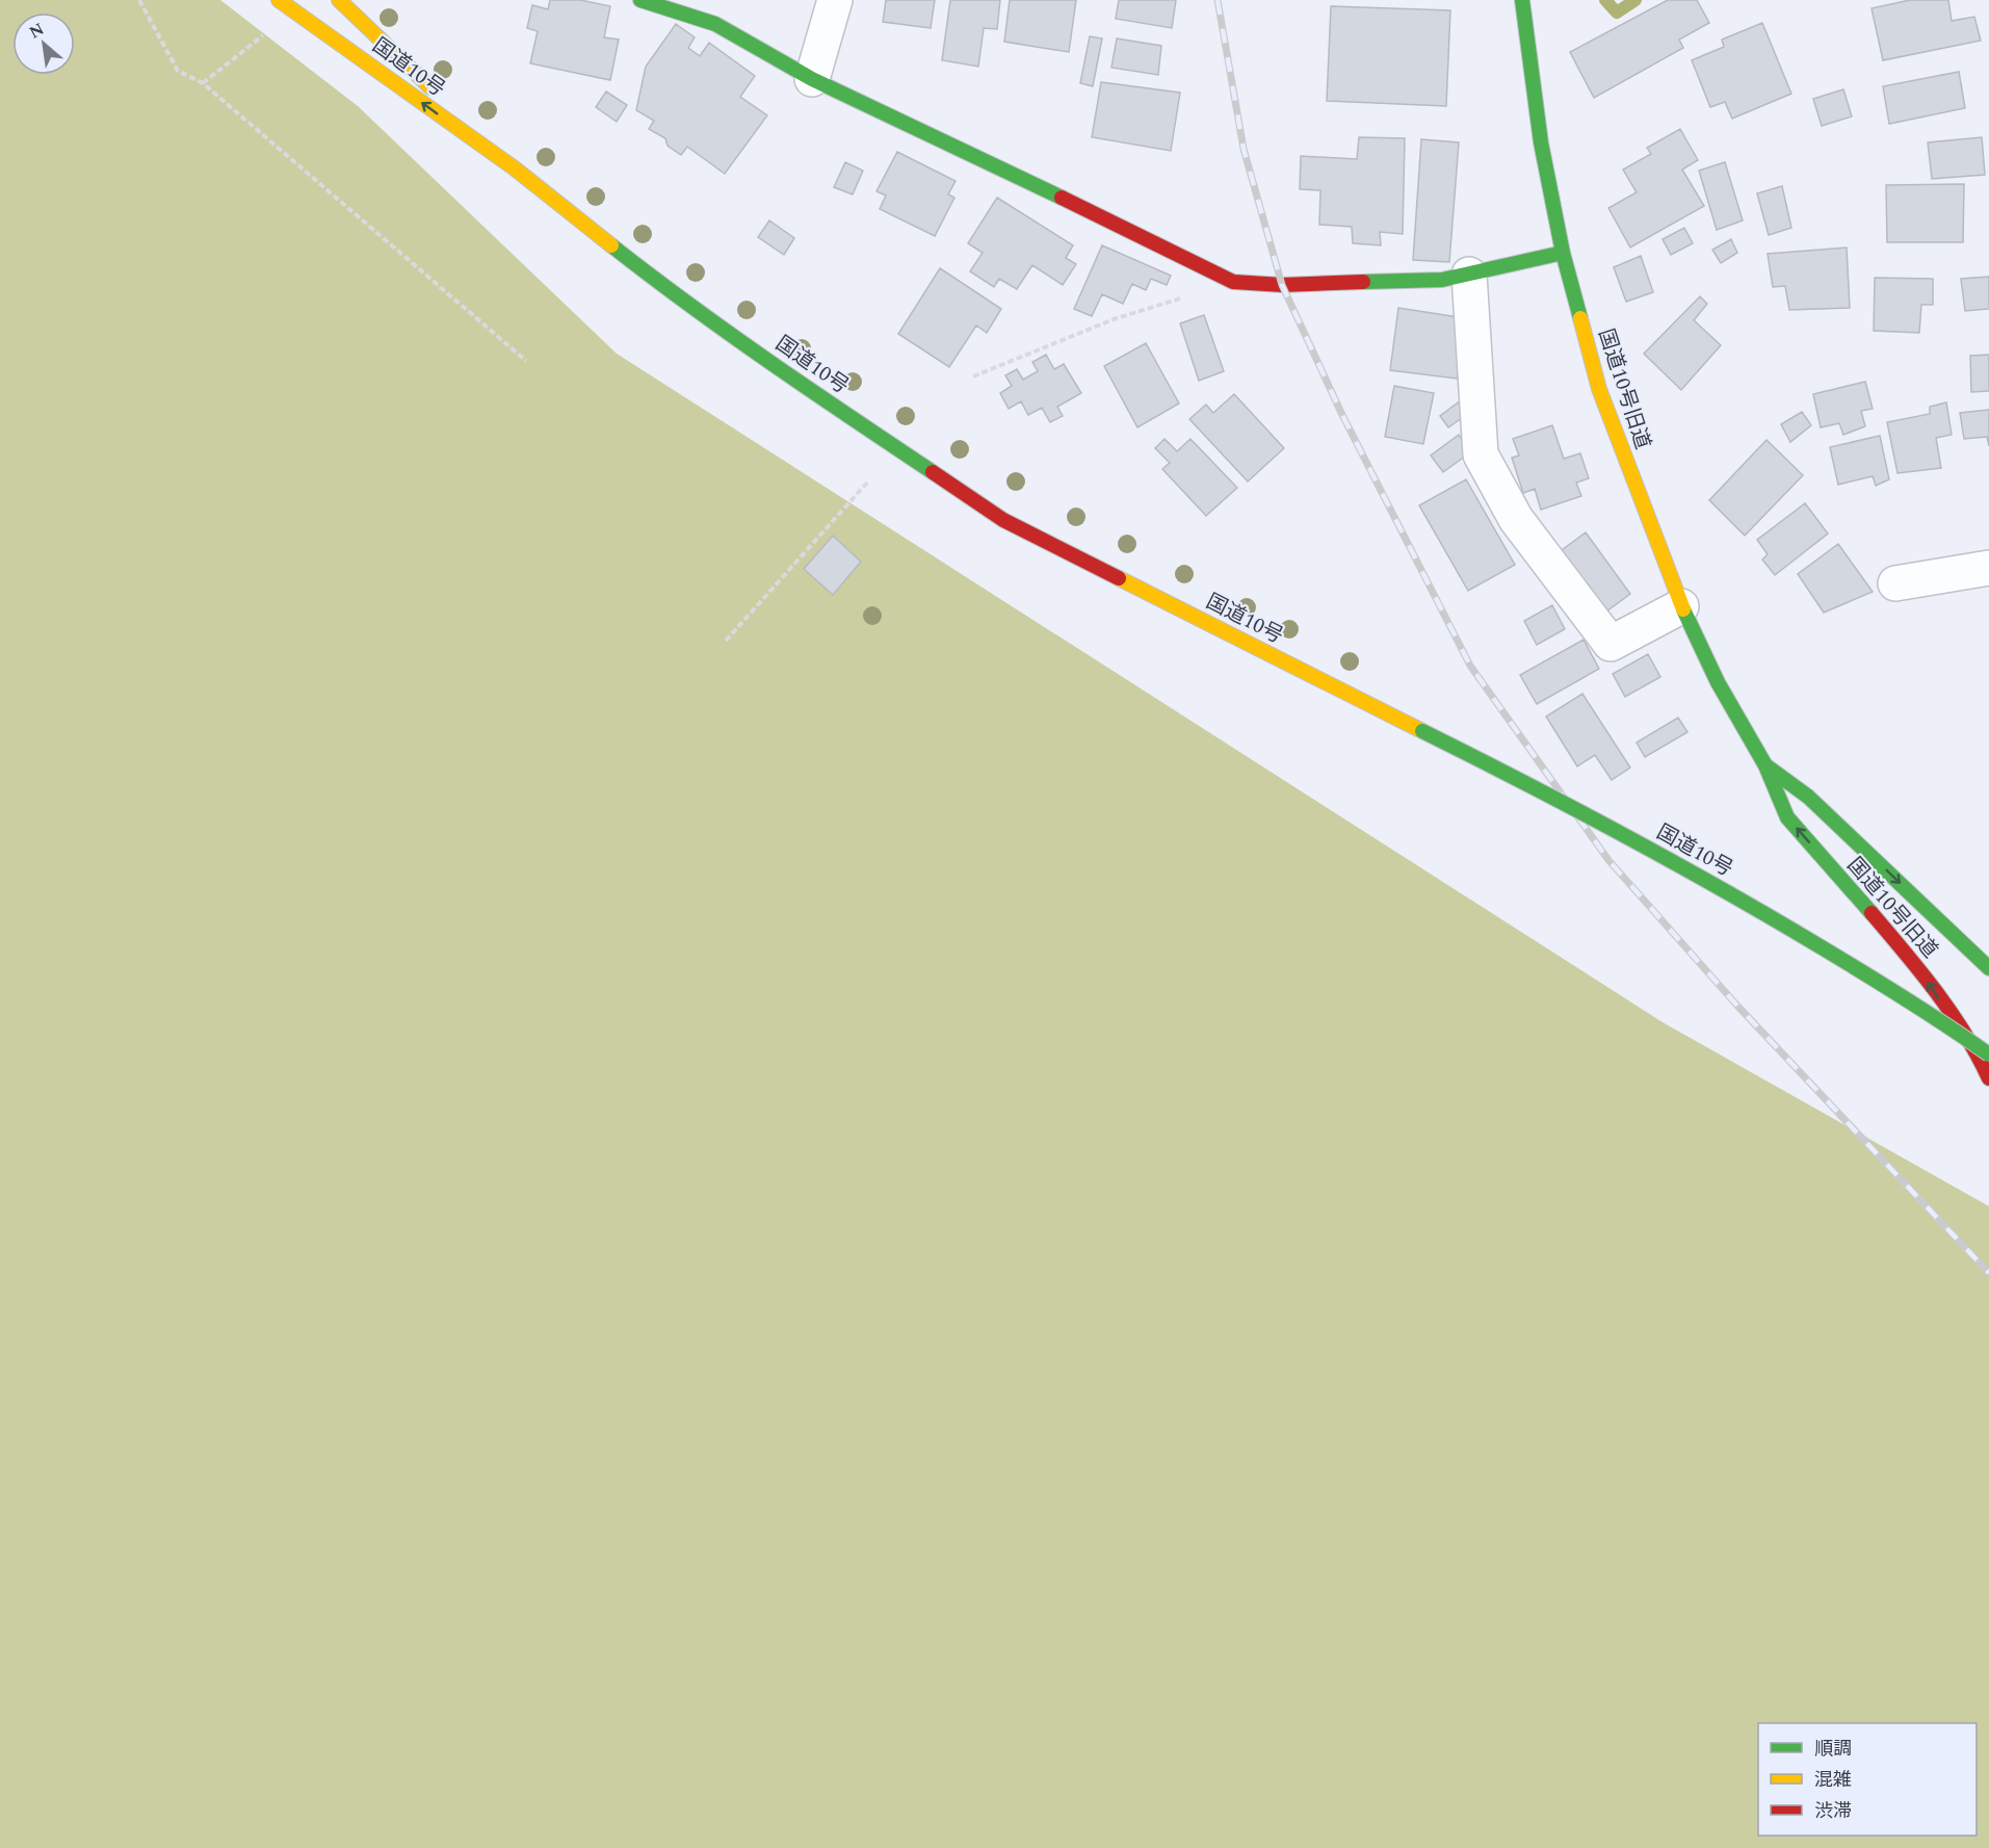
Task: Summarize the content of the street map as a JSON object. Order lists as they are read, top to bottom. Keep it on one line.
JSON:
{"streets":{"main road":["国道10号","国道10号旧道"]},"legend":["順調","混雑","渋滞"],"north":"top left"}
